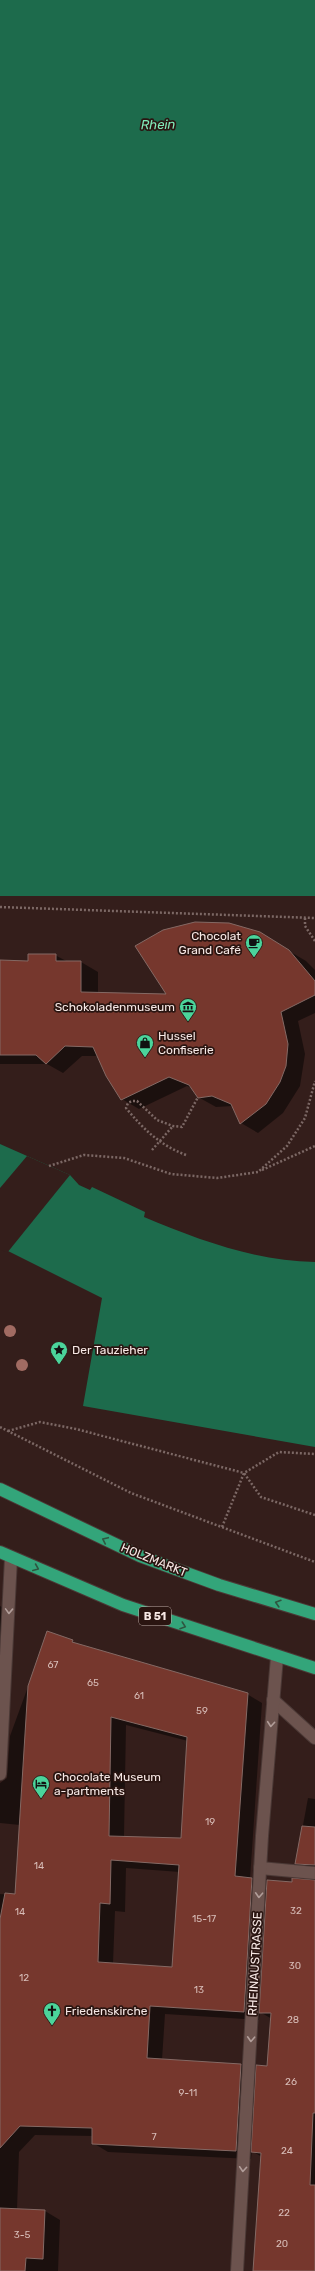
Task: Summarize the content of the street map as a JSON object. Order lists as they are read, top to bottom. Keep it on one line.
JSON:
{"streets":{"main road":["HOLZMARKT","B 51"],"street":["RHEINAUSTRASSE"]},"crossings":[["B 51","RHEINAUSTRASSE"]],"one_way":["RHEINAUSTRASSE"],"water":["Rhein"],"places":{"cafe":["Chocolat Grand Café"],"museum":["Schokoladenmuseum"],"shop":["Hussel Confiserie"],"place":["Der Tauzieher"],"hotel":["Chocolate Museum a-partments"],"church":["Friedenskirche"]},"house_numbers":["67","65","61","59","19","14","32","14","15-17","30","12","13","28","26","9-11","7","24","22","3-5","20"]}
